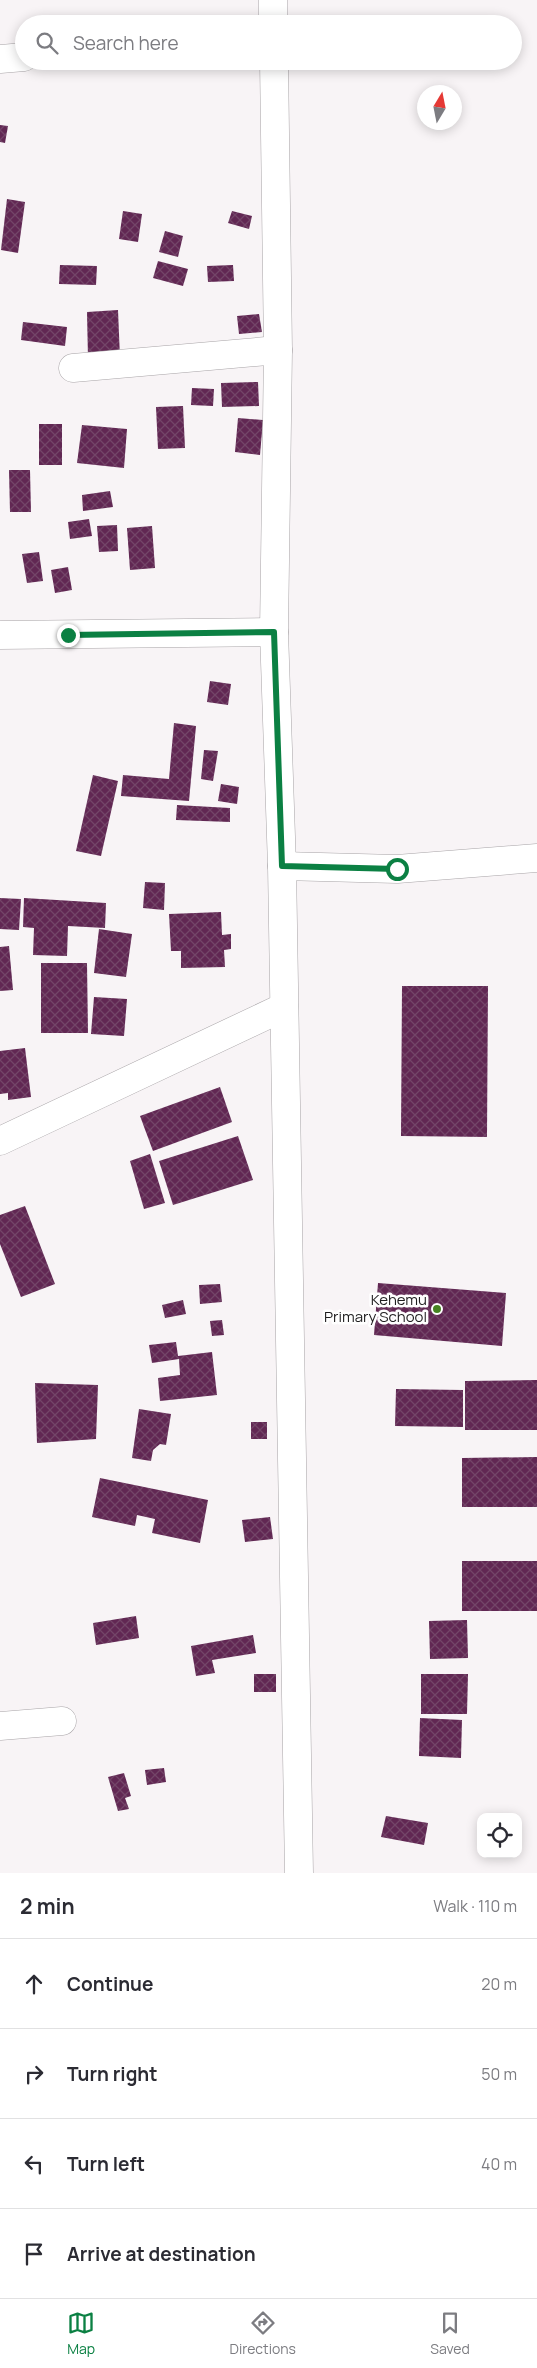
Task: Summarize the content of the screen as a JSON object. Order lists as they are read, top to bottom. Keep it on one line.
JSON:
{"places":["Kehemu Primary School"],"north":"top","page":{"search":"Search here","heading":["2 min","Walk · 110 m"],"list":[["Continue","20 m"],["Turn right","50 m"],["Turn left","40 m"],"Arrive at destination"],"nav":["Map","Directions","Saved"]}}
